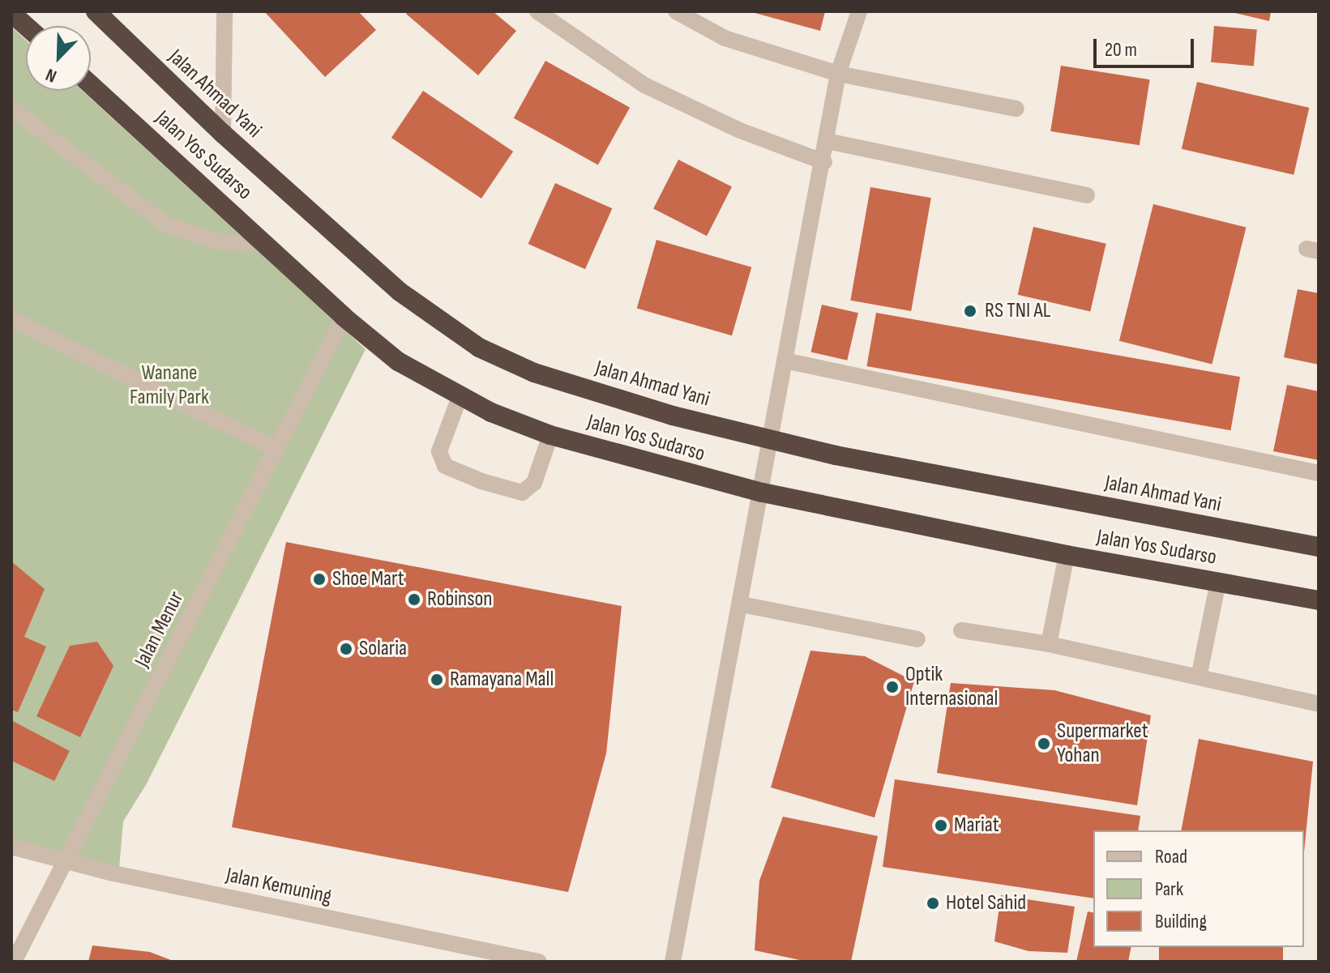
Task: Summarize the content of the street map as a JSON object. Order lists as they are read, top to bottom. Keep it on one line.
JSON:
{"streets":{"highway":["Jalan Ahmad Yani","Jalan Yos Sudarso"],"street":["Jalan Menur","Jalan Kemuning"]},"crossings":[["Jalan Yos Sudarso","Jalan Menur"],["Jalan Menur","Jalan Kemuning"]],"parks":["Wanane Family Park"],"places":["RS TNI AL","Shoe Mart","Robinson","Solaria","Ramayana Mall","Optik Internasional","Supermarket Yohan","Mariat","Hotel Sahid"],"legend":["Road","Park","Building"],"scale_bar":"20 m","north":"bottom left"}
